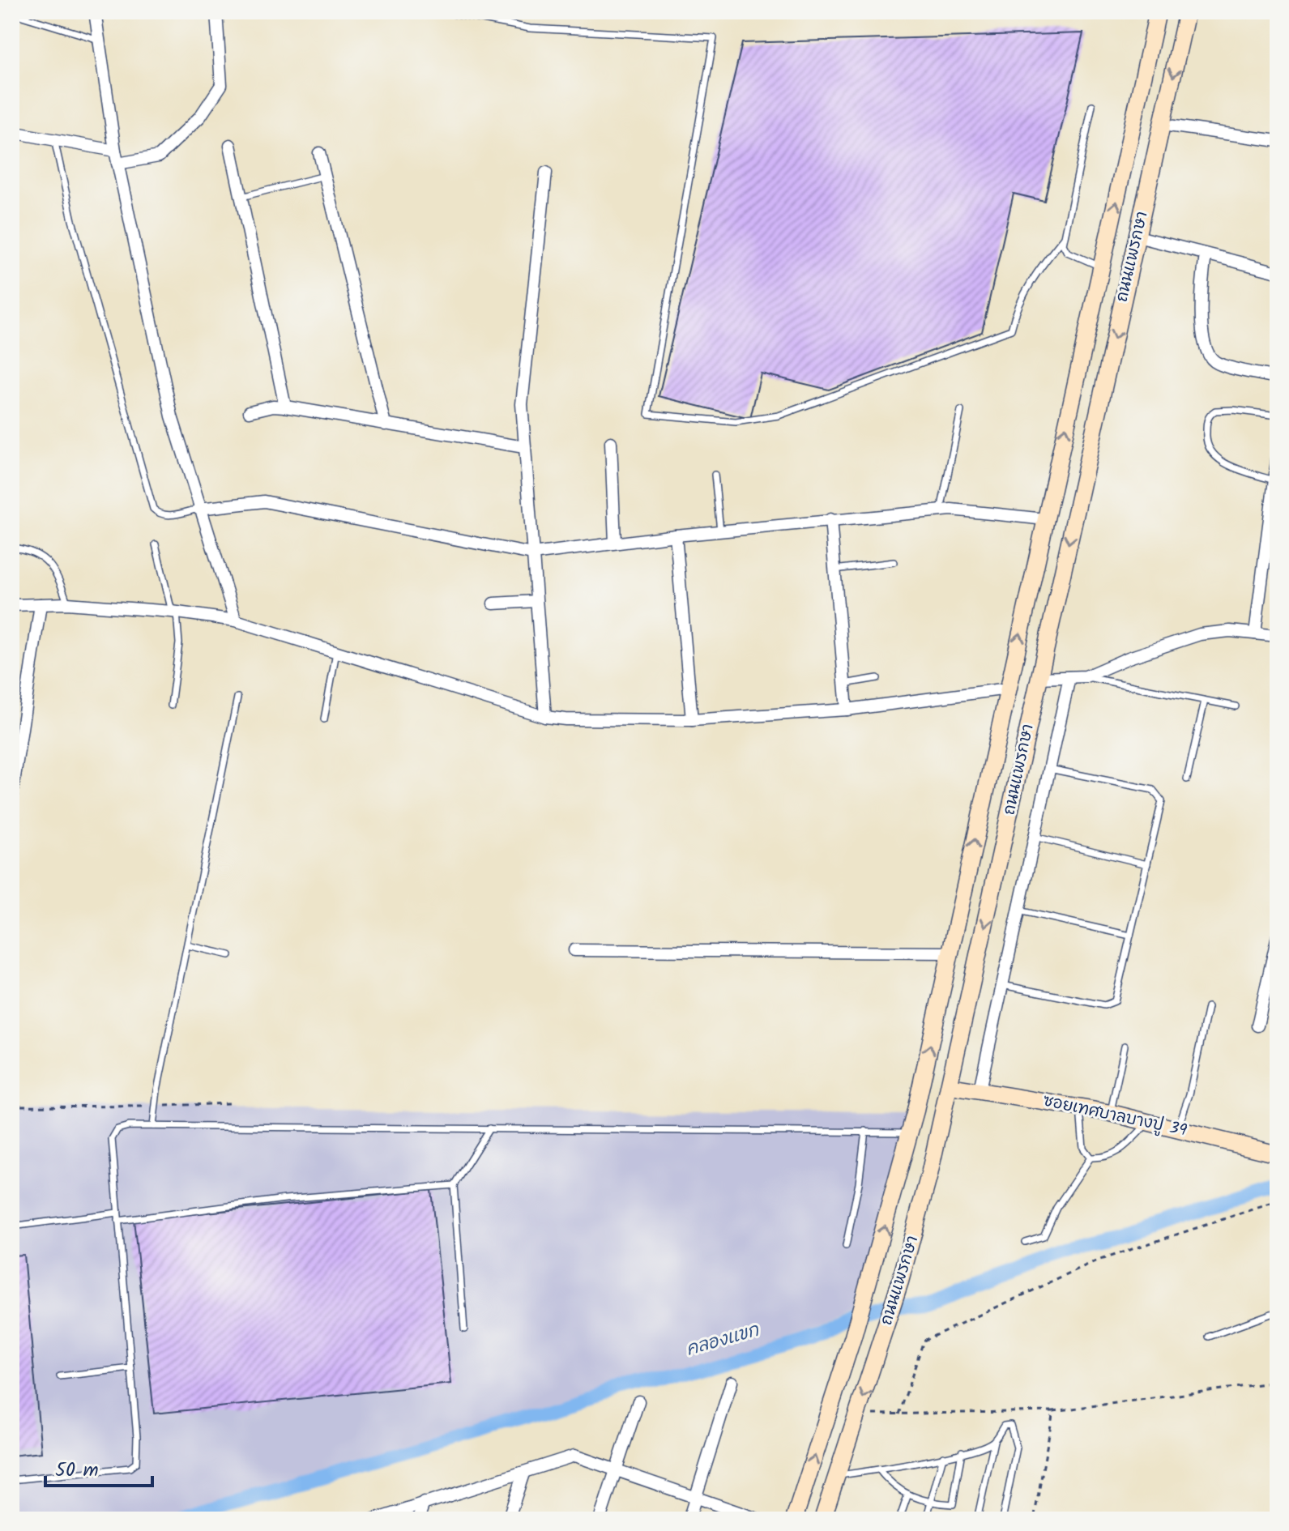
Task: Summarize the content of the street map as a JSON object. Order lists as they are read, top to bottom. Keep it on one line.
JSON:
{"streets":{"main road":["ถนนแพรกษา","ซอยเทศบาลบางปู 39"]},"crossings":[["ถนนแพรกษา","ซอยเทศบาลบางปู 39"]],"water":["คลองแขก"],"scale_bar":"50 m"}
